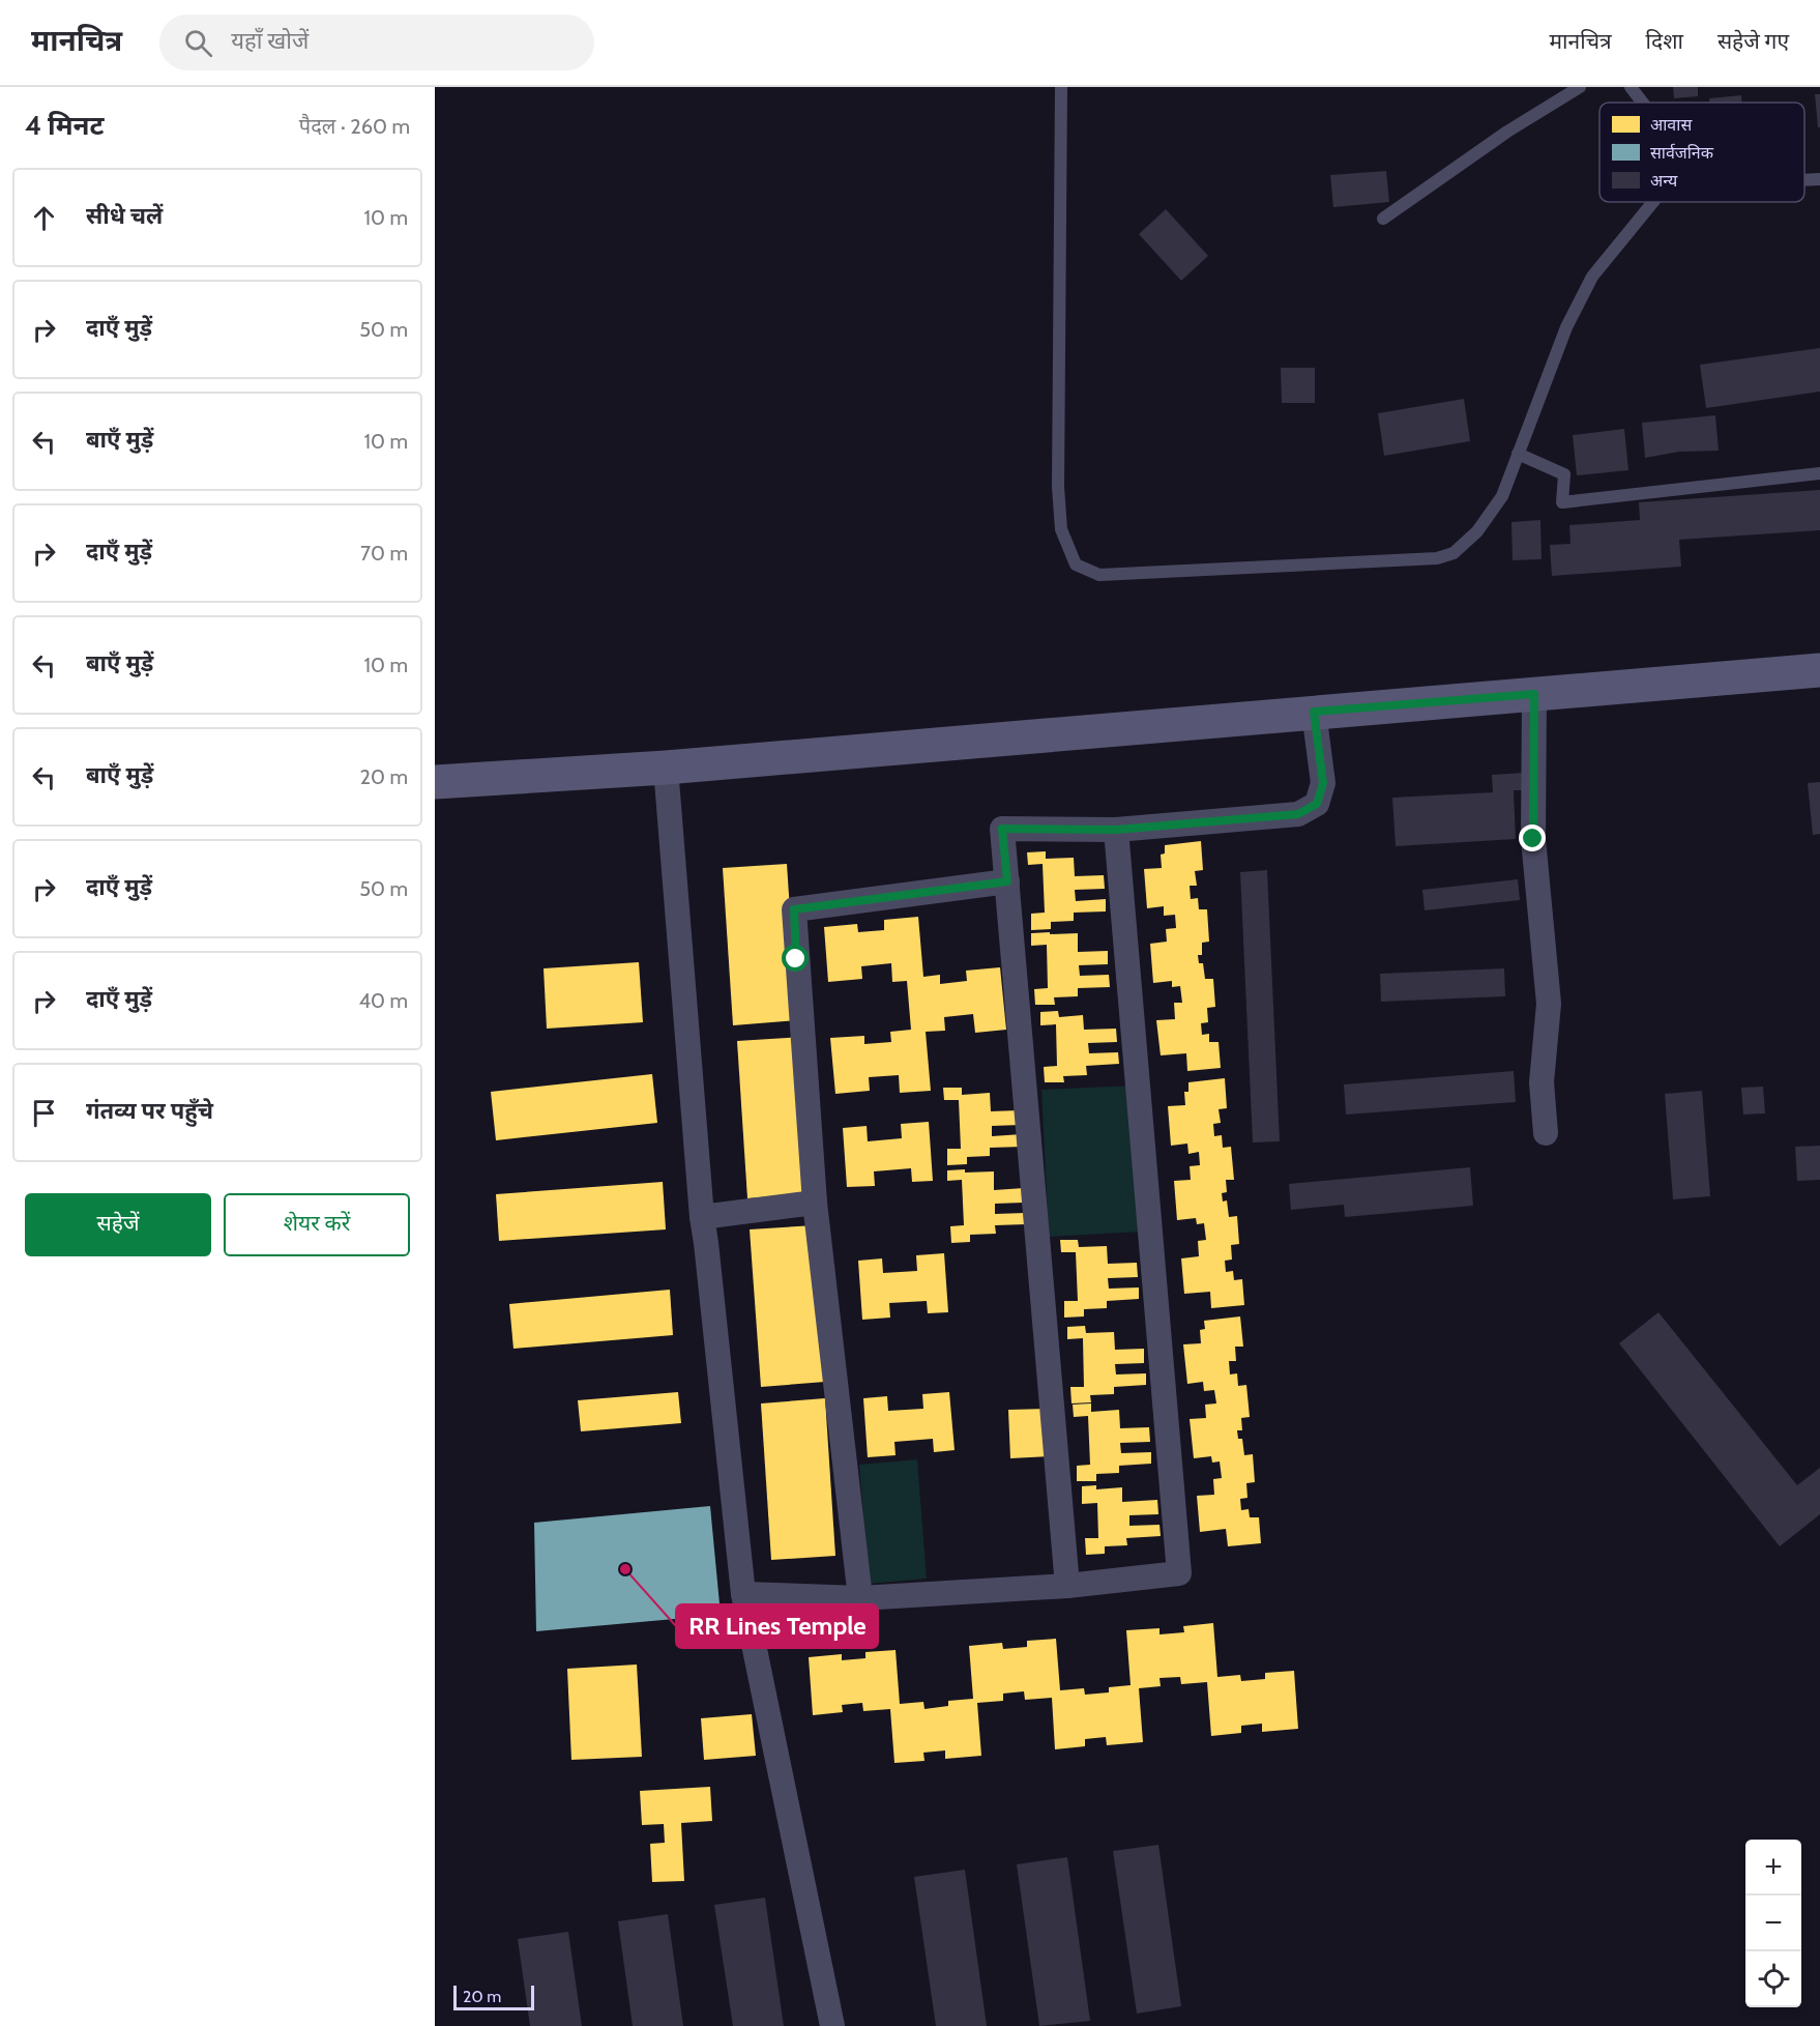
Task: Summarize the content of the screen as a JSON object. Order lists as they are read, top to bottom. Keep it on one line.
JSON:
{"places":["RR Lines Temple"],"legend":["आवास","सार्वजनिक","अन्य"],"scale_bar":"20 m","page":{"header":"मानचित्र","search":"यहाँ खोजें","nav":["मानचित्र","दिशा","सहेजे गए"],"heading":["4 मिनट","पैदल · 260 m"],"list":[["सीधे चलें","10 m"],["दाएँ मुड़ें","50 m"],["बाएँ मुड़ें","10 m"],["दाएँ मुड़ें","70 m"],["बाएँ मुड़ें","10 m"],["बाएँ मुड़ें","20 m"],["दाएँ मुड़ें","50 m"],["दाएँ मुड़ें","40 m"],"गंतव्य पर पहुँचे"],"buttons":["सहेजें","शेयर करें"],"map_buttons":["+","−"],"scale":"20 m"}}
